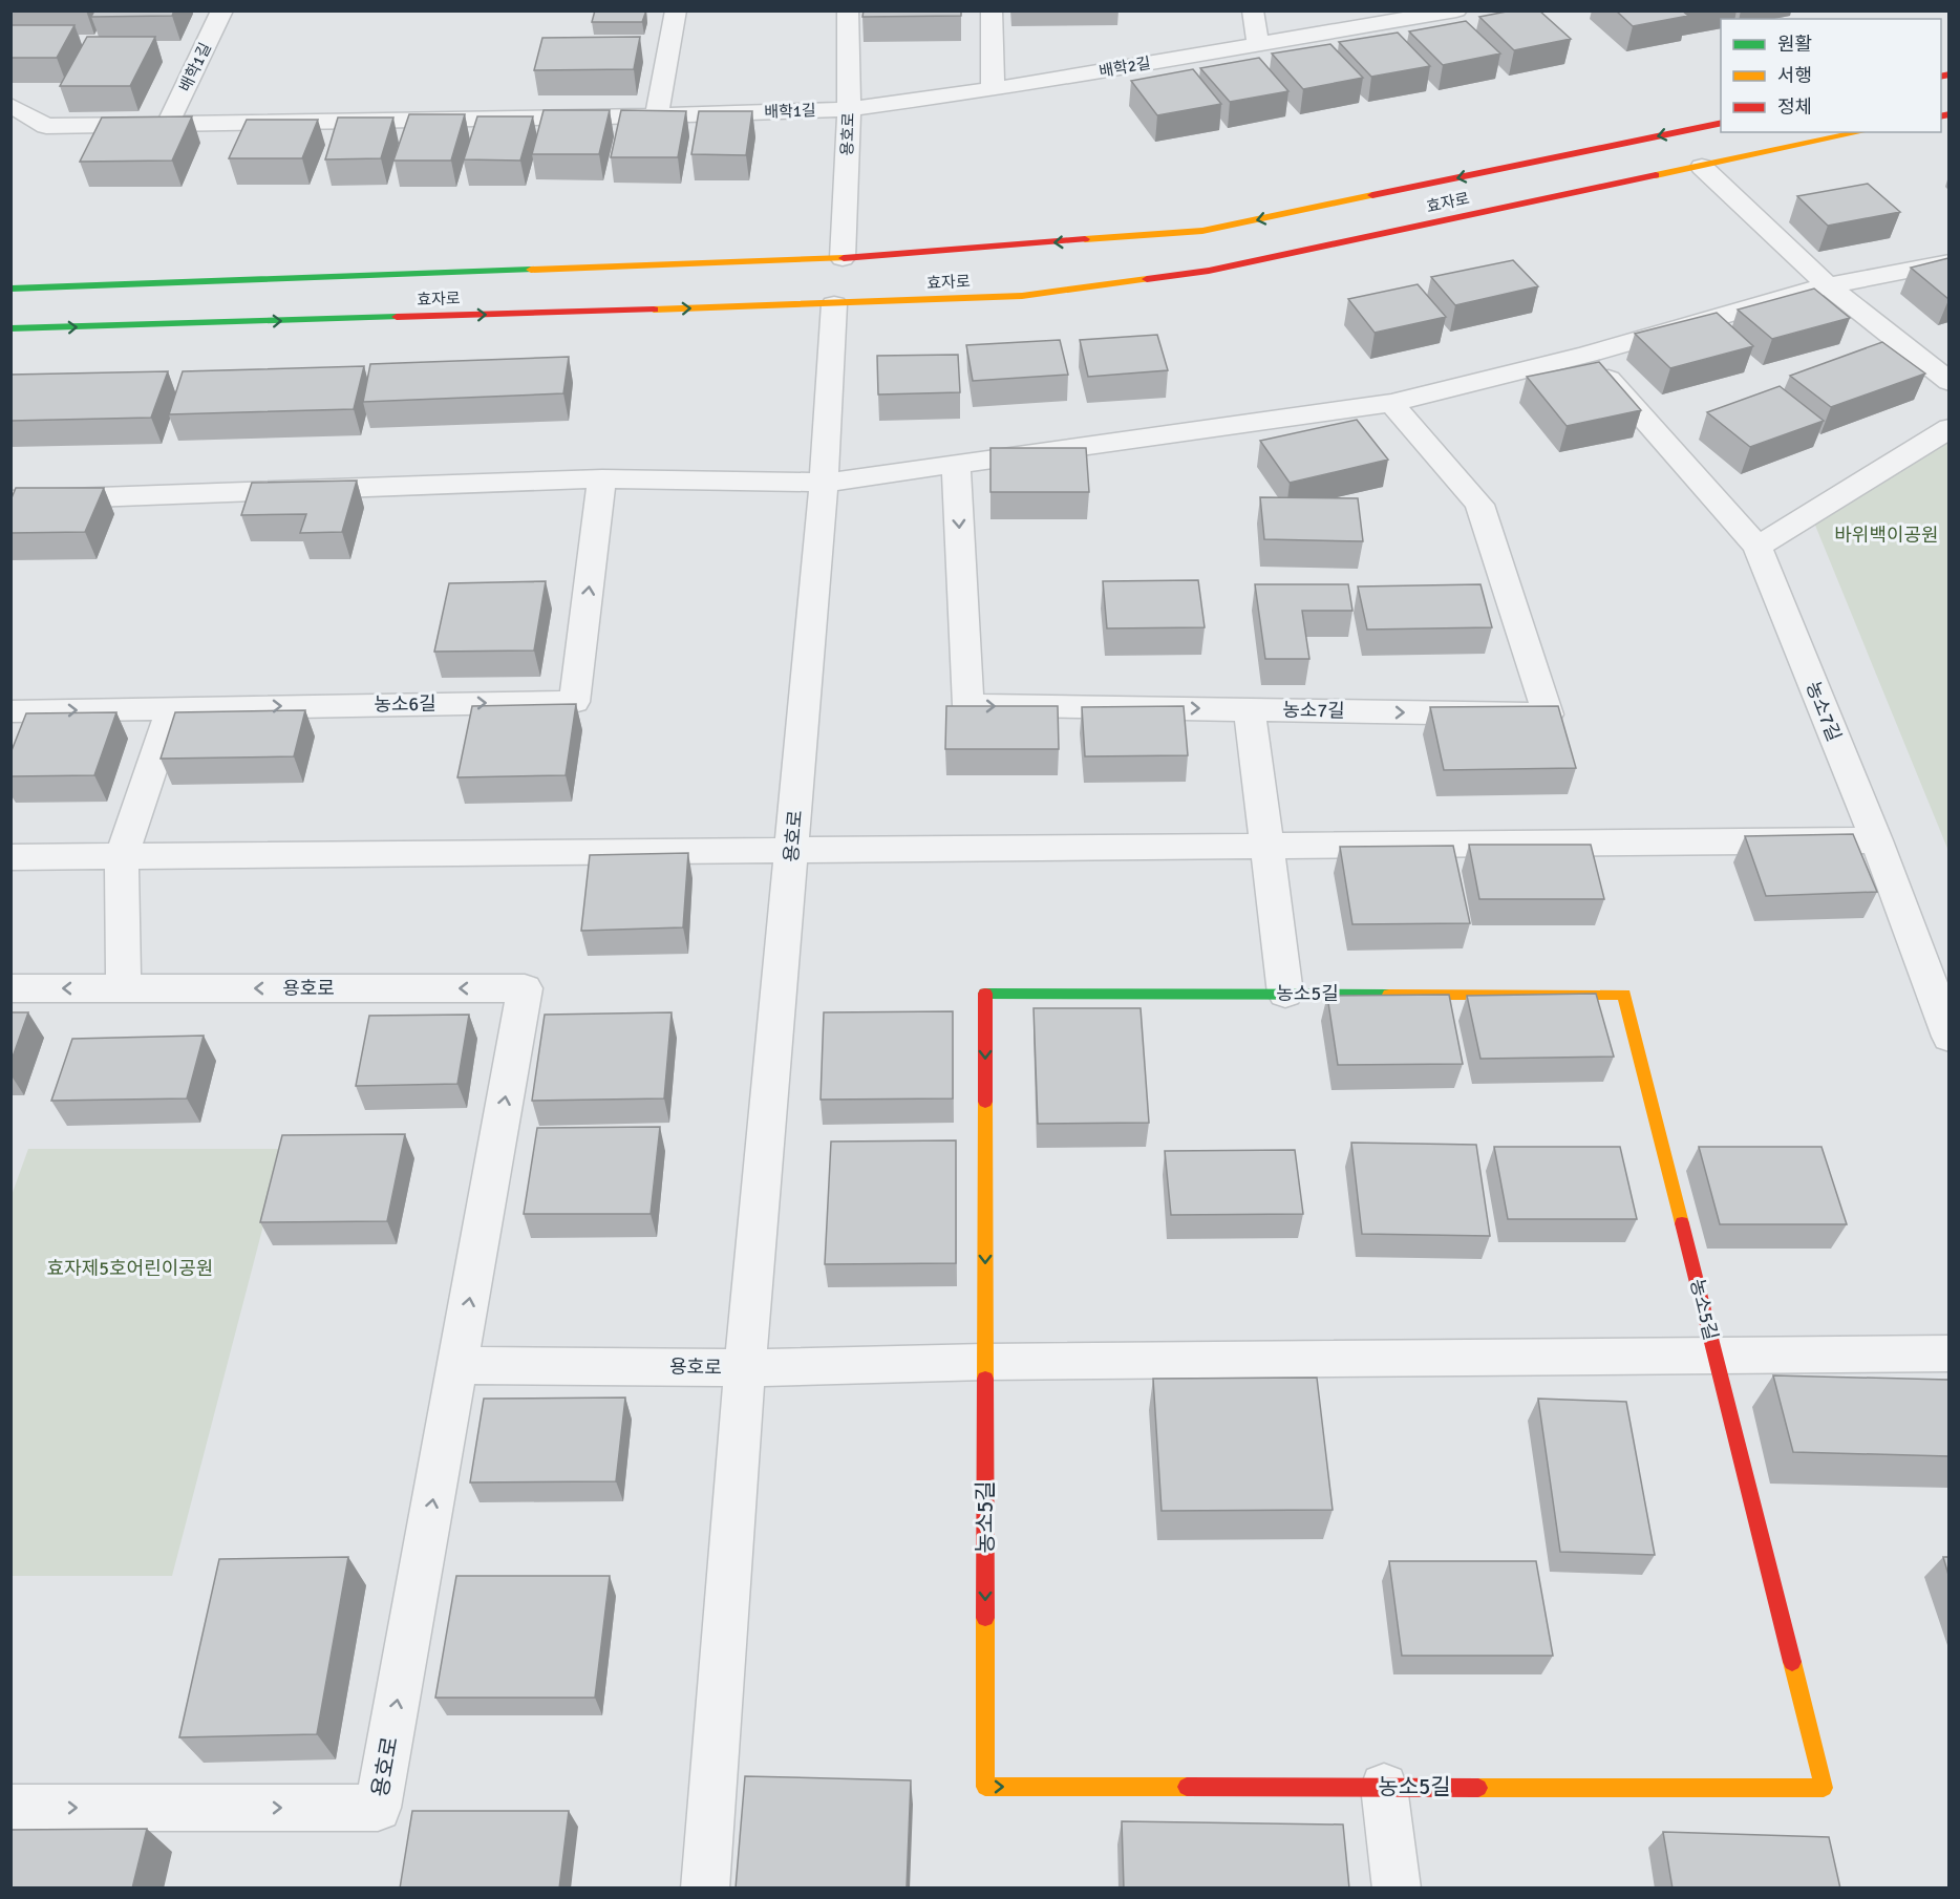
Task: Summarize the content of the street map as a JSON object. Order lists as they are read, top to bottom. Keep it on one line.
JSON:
{"streets":{"street":["배학1길","배학2길","용호로","효자로","농소6길","농소7길","농소5길"]},"crossings":[["배학1길","배학2길"],["배학1길","용호로"],["배학2길","용호로"],["용호로","효자로"],["용호로","농소5길"]],"parks":["바위백이공원","효자제5호어린이공원"],"legend":["원활","서행","정체"]}
